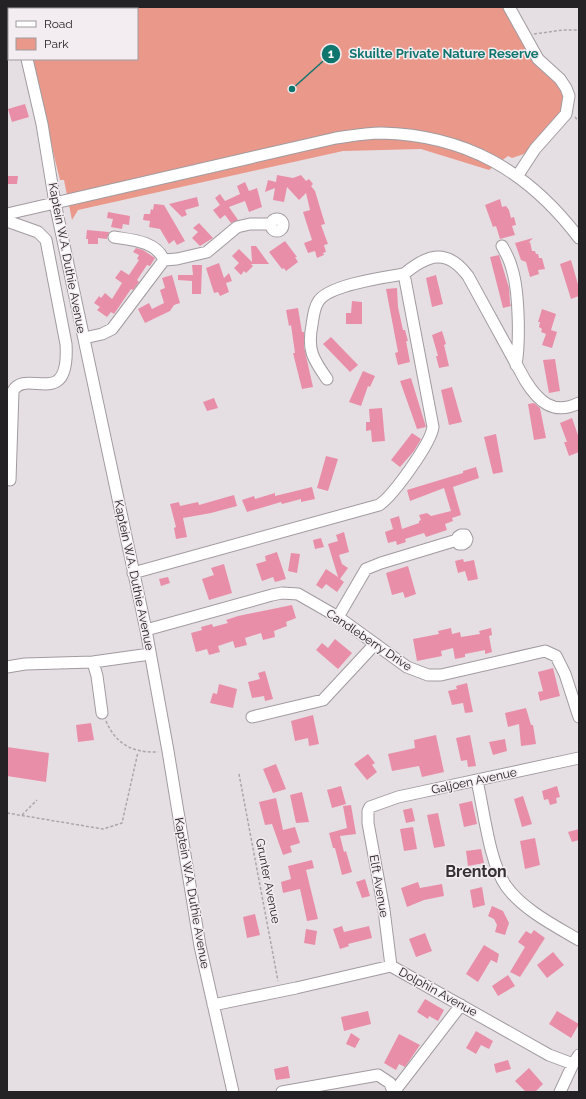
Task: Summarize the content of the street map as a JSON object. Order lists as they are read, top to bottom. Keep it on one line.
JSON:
{"streets":{"street":["Kaptein W.A. Duthie Avenue","Candleberry Drive","Galjoen Avenue","Elft Avenue","Dolphin Avenue"],"path":["Grunter Avenue"]},"crossings":[["Kaptein W.A. Duthie Avenue","Candleberry Drive"],["Kaptein W.A. Duthie Avenue","Dolphin Avenue"],["Galjoen Avenue","Elft Avenue"],["Grunter Avenue","Dolphin Avenue"],["Elft Avenue","Dolphin Avenue"]],"districts":["Brenton"],"places":["Skuilte Private Nature Reserve"],"legend":["Road","Park"]}
